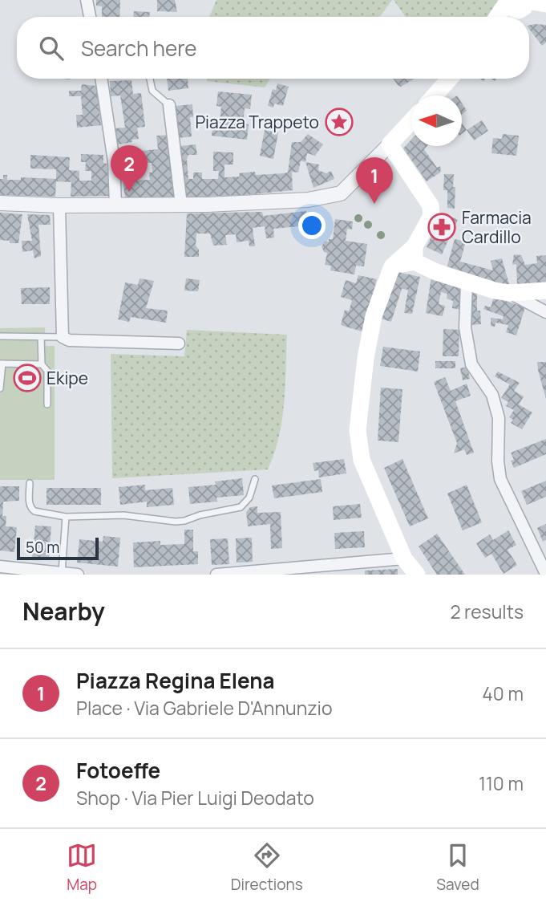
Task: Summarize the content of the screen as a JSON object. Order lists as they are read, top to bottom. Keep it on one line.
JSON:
{"places":{"place":["Piazza Trappeto"],"pharmacy":["Farmacia Cardillo"],"sports":["Ekipe"]},"scale_bar":"50 m","north":"left","page":{"search":"Search here","pins":["2","1"],"scale":"50 m","heading":["Nearby","2 results"],"list":[{"mark":"1","name":"Piazza Regina Elena","note":"Place · Via Gabriele D'Annunzio","value":"40 m"},{"mark":"2","name":"Fotoeffe","note":"Shop · Via Pier Luigi Deodato","value":"110 m"}],"nav":["Map","Directions","Saved"]}}
